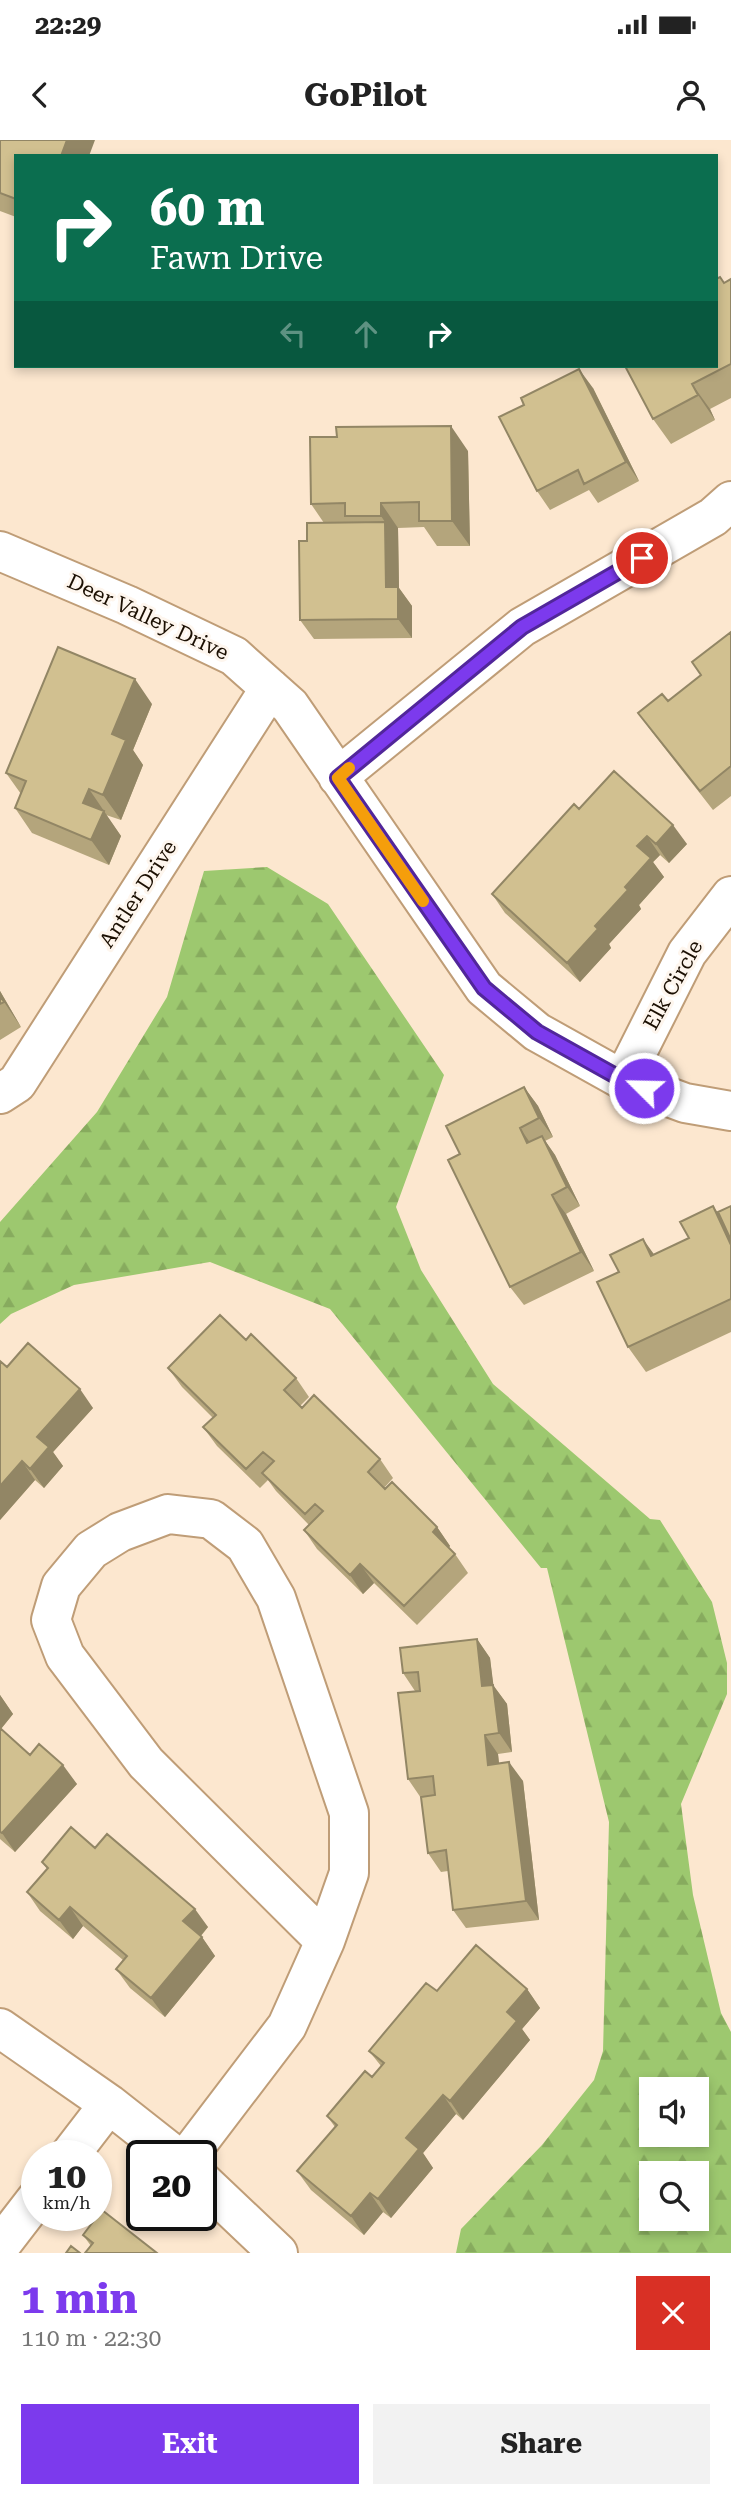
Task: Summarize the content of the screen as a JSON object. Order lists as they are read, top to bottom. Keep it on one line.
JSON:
{"streets":{"street":["Deer Valley Drive","Antler Drive","Elk Circle"]},"crossings":[["Deer Valley Drive","Antler Drive"],["Deer Valley Drive","Elk Circle"]],"page":{"status":"22:29","header":"GoPilot","turn":["60 m","Fawn Drive"],"speed":"10 km/h","limit":"20","heading":["1 min","110 m · 22:30"],"buttons":["Exit","Share"]}}
